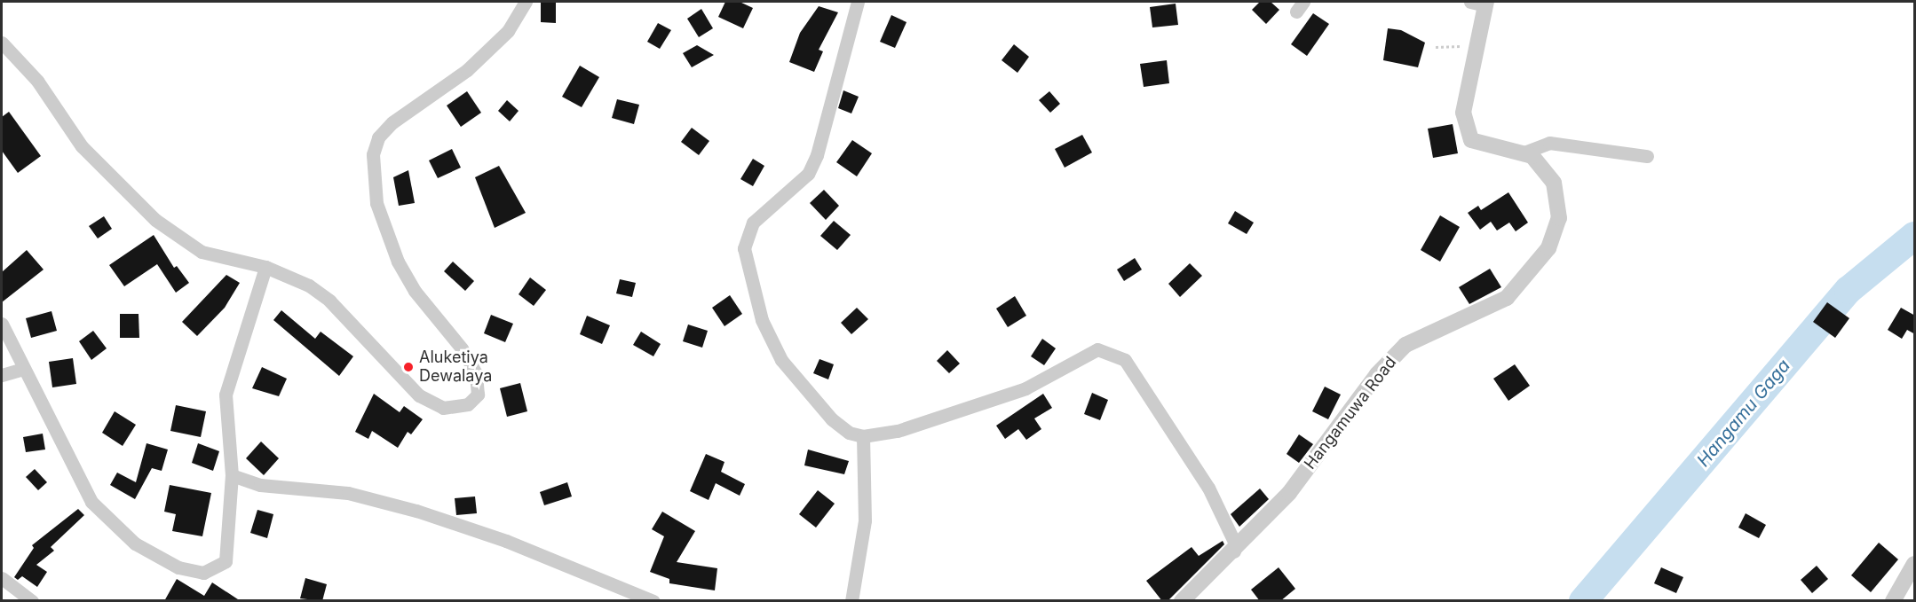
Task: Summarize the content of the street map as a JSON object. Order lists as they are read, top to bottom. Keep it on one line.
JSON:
{"streets":{"street":["Hangamuwa Road"]},"water":["Hangamu Gaga"],"places":["Aluketiya Dewalaya"]}
